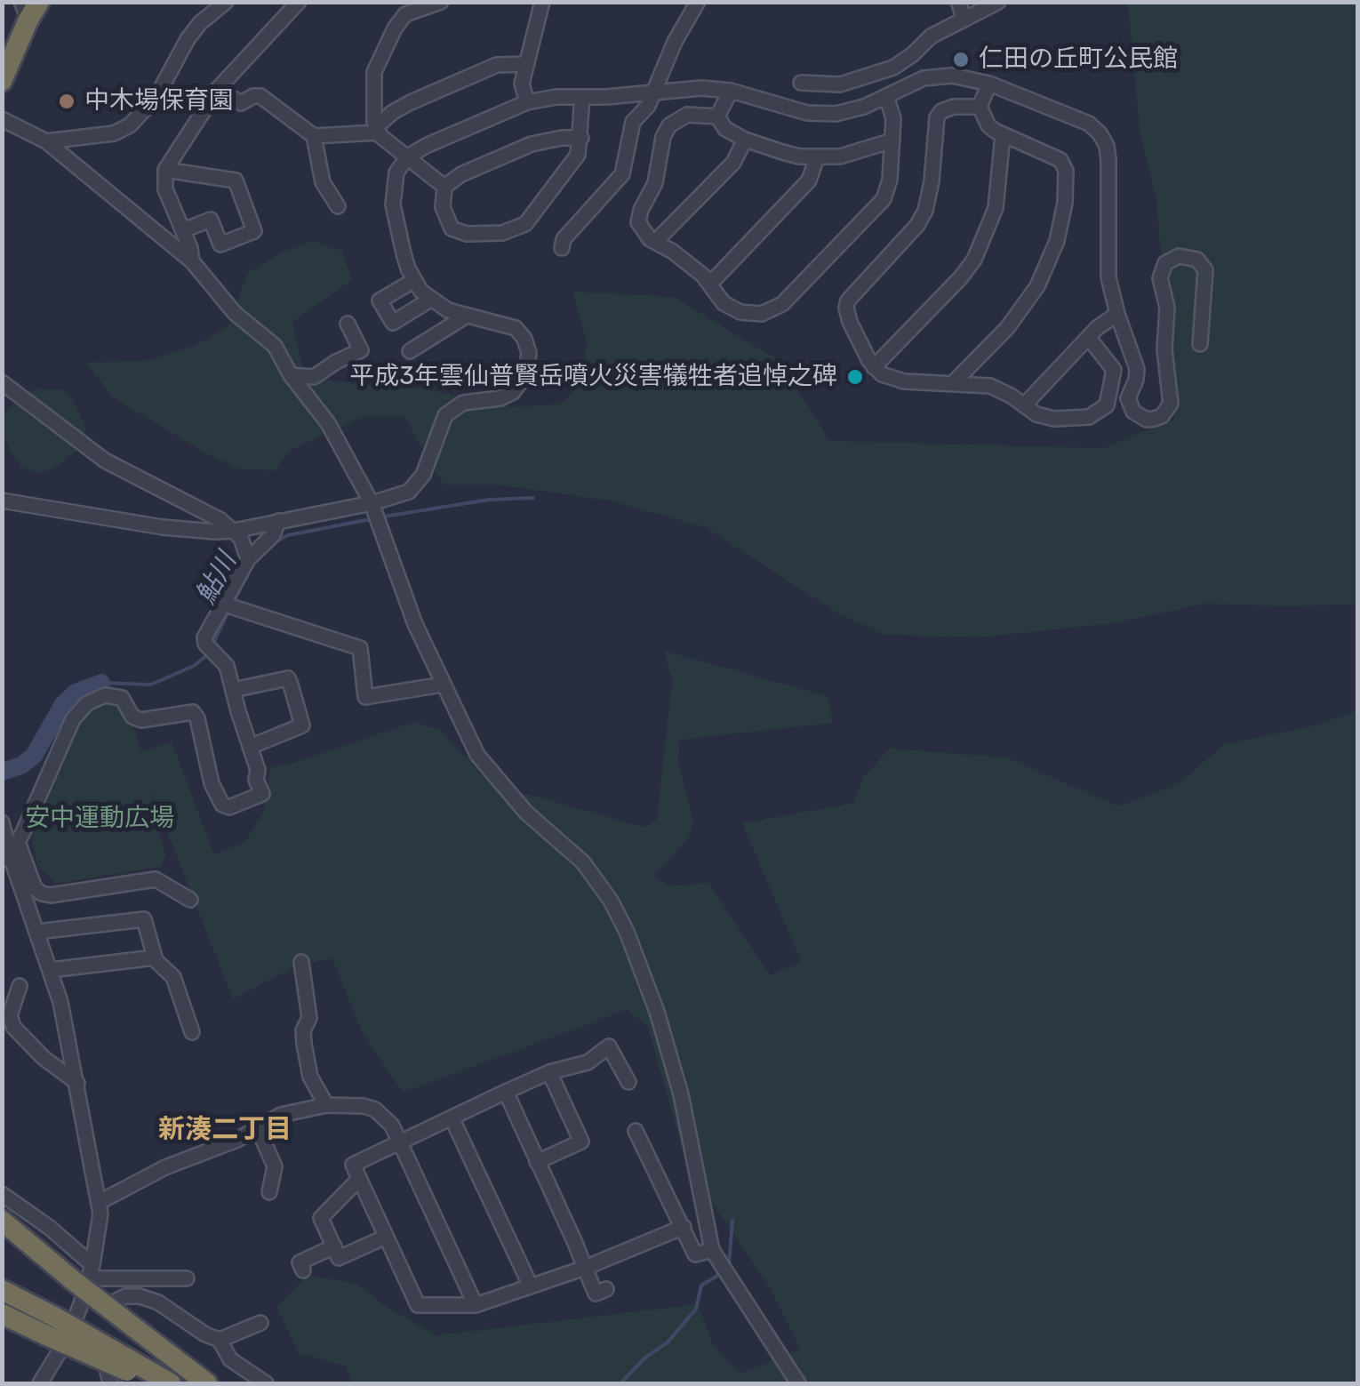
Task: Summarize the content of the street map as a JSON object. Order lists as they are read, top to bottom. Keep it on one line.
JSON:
{"districts":["新湊二丁目"],"water":["鮎川"],"parks":["安中運動広場"],"places":["仁田の丘町公民館","中木場保育園","平成3年雲仙普賢岳噴火災害犠牲者追悼之碑"]}
